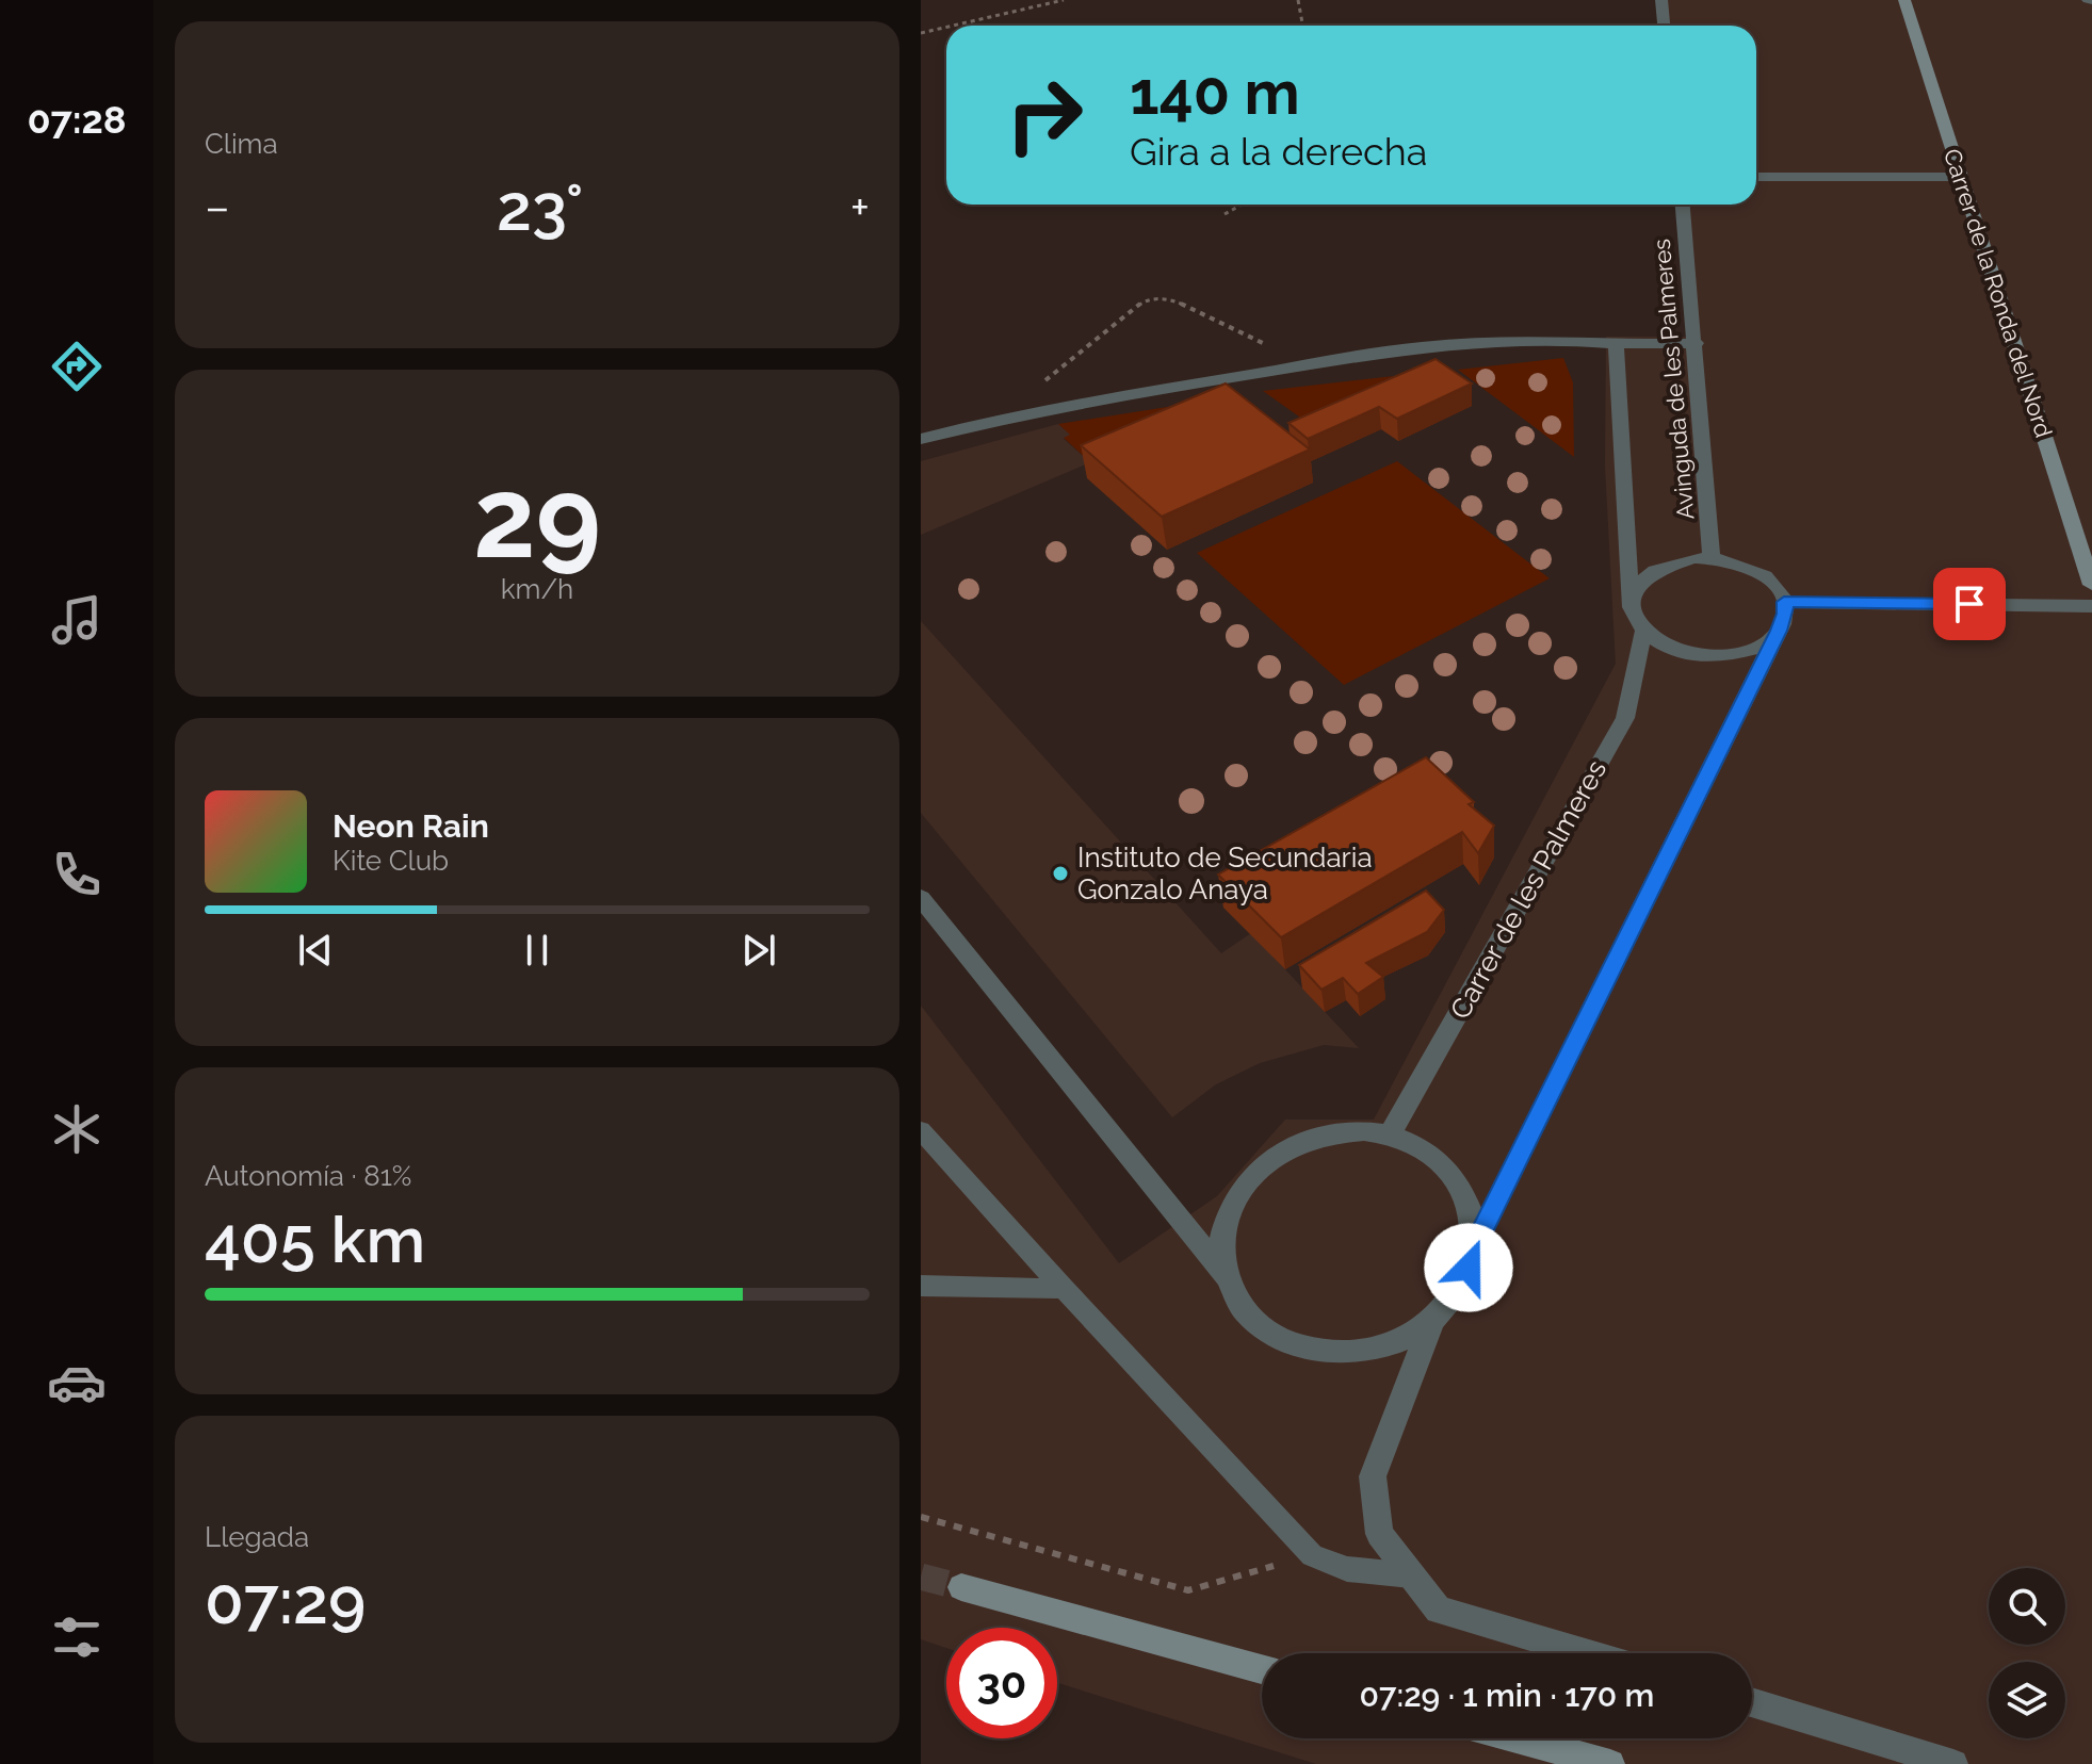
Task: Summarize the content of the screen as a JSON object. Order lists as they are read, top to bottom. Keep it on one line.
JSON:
{"streets":{"street":["Carrer de la Ronda del Nord","Avinguda de les Palmeres","Carrer de les Palmeres"]},"crossings":[["Avinguda de les Palmeres","Carrer de les Palmeres"]],"places":["Instituto de Secundaria Gonzalo Anaya"],"page":{"tabs":"07:28","tile":["Clima",["29","km/h"],["Autonomía · 81%","405 km"],["Llegada","07:29"]],"turn":["140 m","Gira a la derecha"],"heat":["−","23°","+"],"song":["Neon Rain","Kite Club"],"limit":"30","trip":"07:29 · 1 min · 170 m"}}
